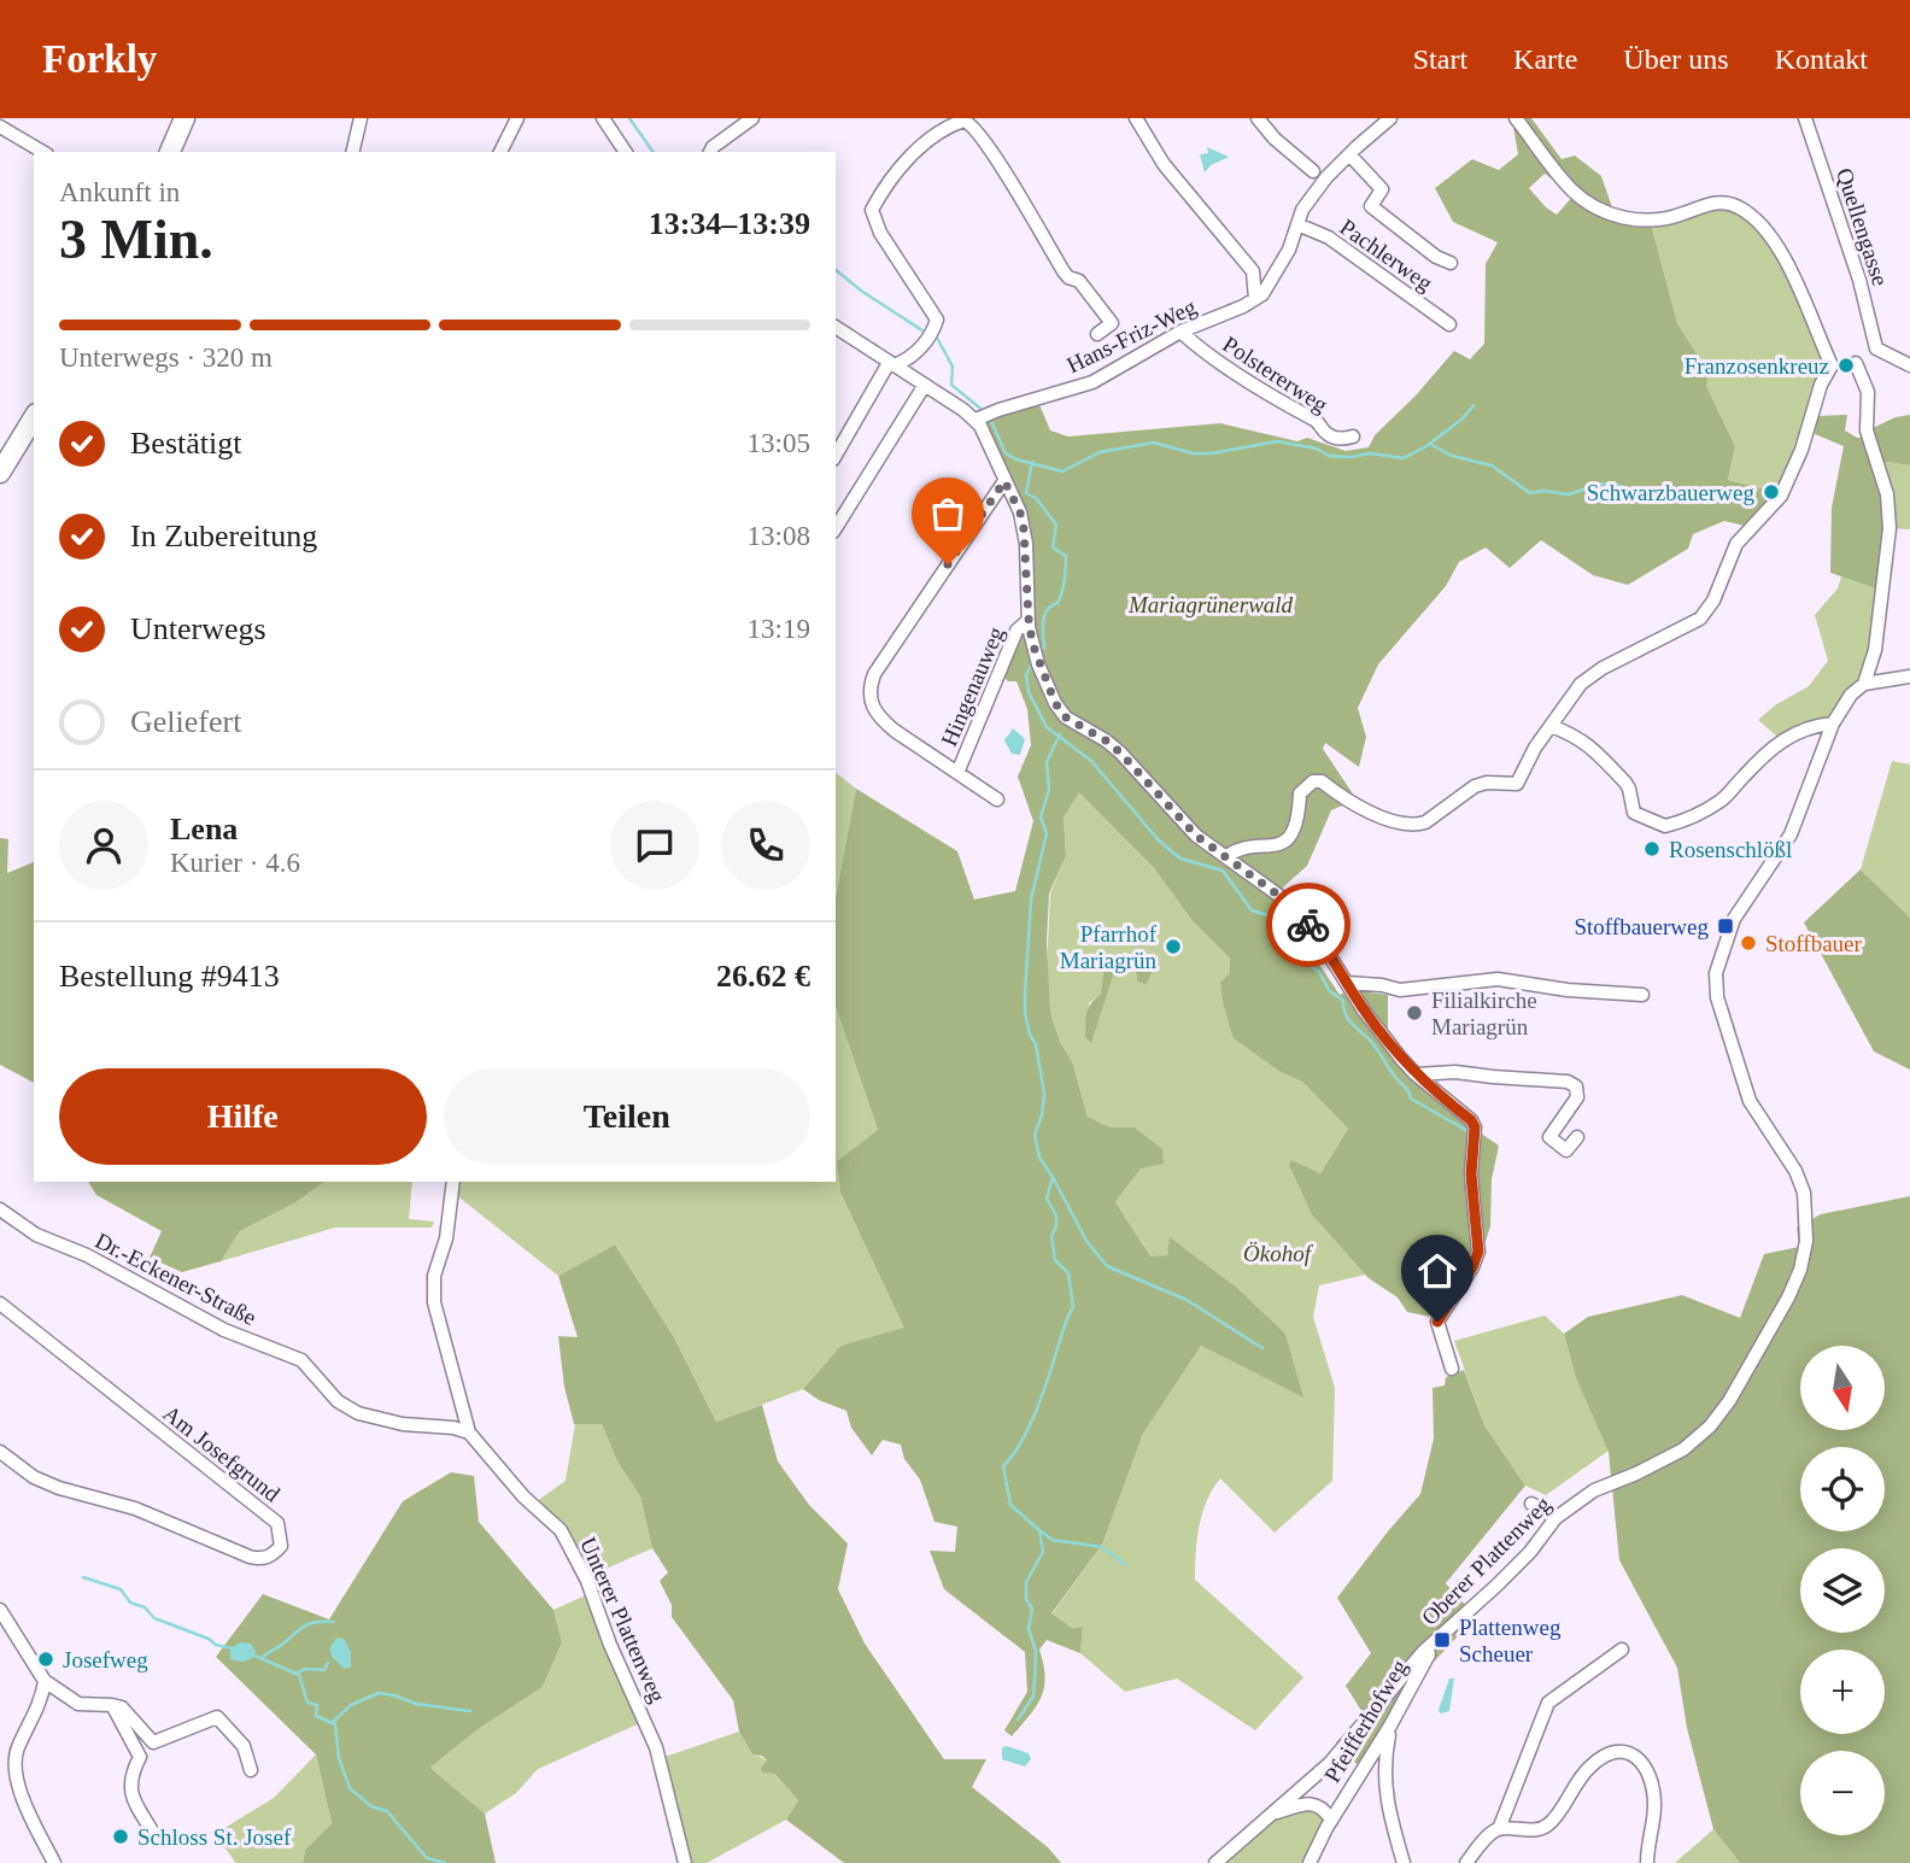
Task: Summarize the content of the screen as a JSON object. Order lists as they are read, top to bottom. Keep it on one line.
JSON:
{"streets":{"street":["Quellengasse","Pachlerweg","Hans-Friz-Weg","Polstererweg","Hingenauweg","Dr.-Eckener-Straße","Am Josefgrund","Oberer Plattenweg","Unterer Plattenweg","Pfeifferhofweg"]},"crossings":[["Pachlerweg","Hans-Friz-Weg"],["Hans-Friz-Weg","Polstererweg"],["Dr.-Eckener-Straße","Unterer Plattenweg"],["Oberer Plattenweg","Pfeifferhofweg"]],"parks":["Mariagrünerwald","Ökohof"],"places":{"other":["Franzosenkreuz","Schwarzbauerweg","Rosenschlößl","Stoffbauer","Pfarrhof Mariagrün","Filialkirche Mariagrün","Josefweg","Schloss St. Josef"],"transit":["Stoffbauerweg","Plattenweg Scheuer"]},"north":"bottom","page":{"header":"Forkly","nav":["Start","Karte","Über uns","Kontakt"],"heading":["3 Min.","Ankunft in","13:34–13:39"],"panel":["Lena","Kurier · 4.6","Bestellung #9413","26.62 €"],"bar":"Unterwegs · 320 m","list":[["Bestätigt","13:05"],["In Zubereitung","13:08"],["Unterwegs","13:19"],"Geliefert"],"buttons":["Hilfe","Teilen"],"map_buttons":["+","−"]}}
